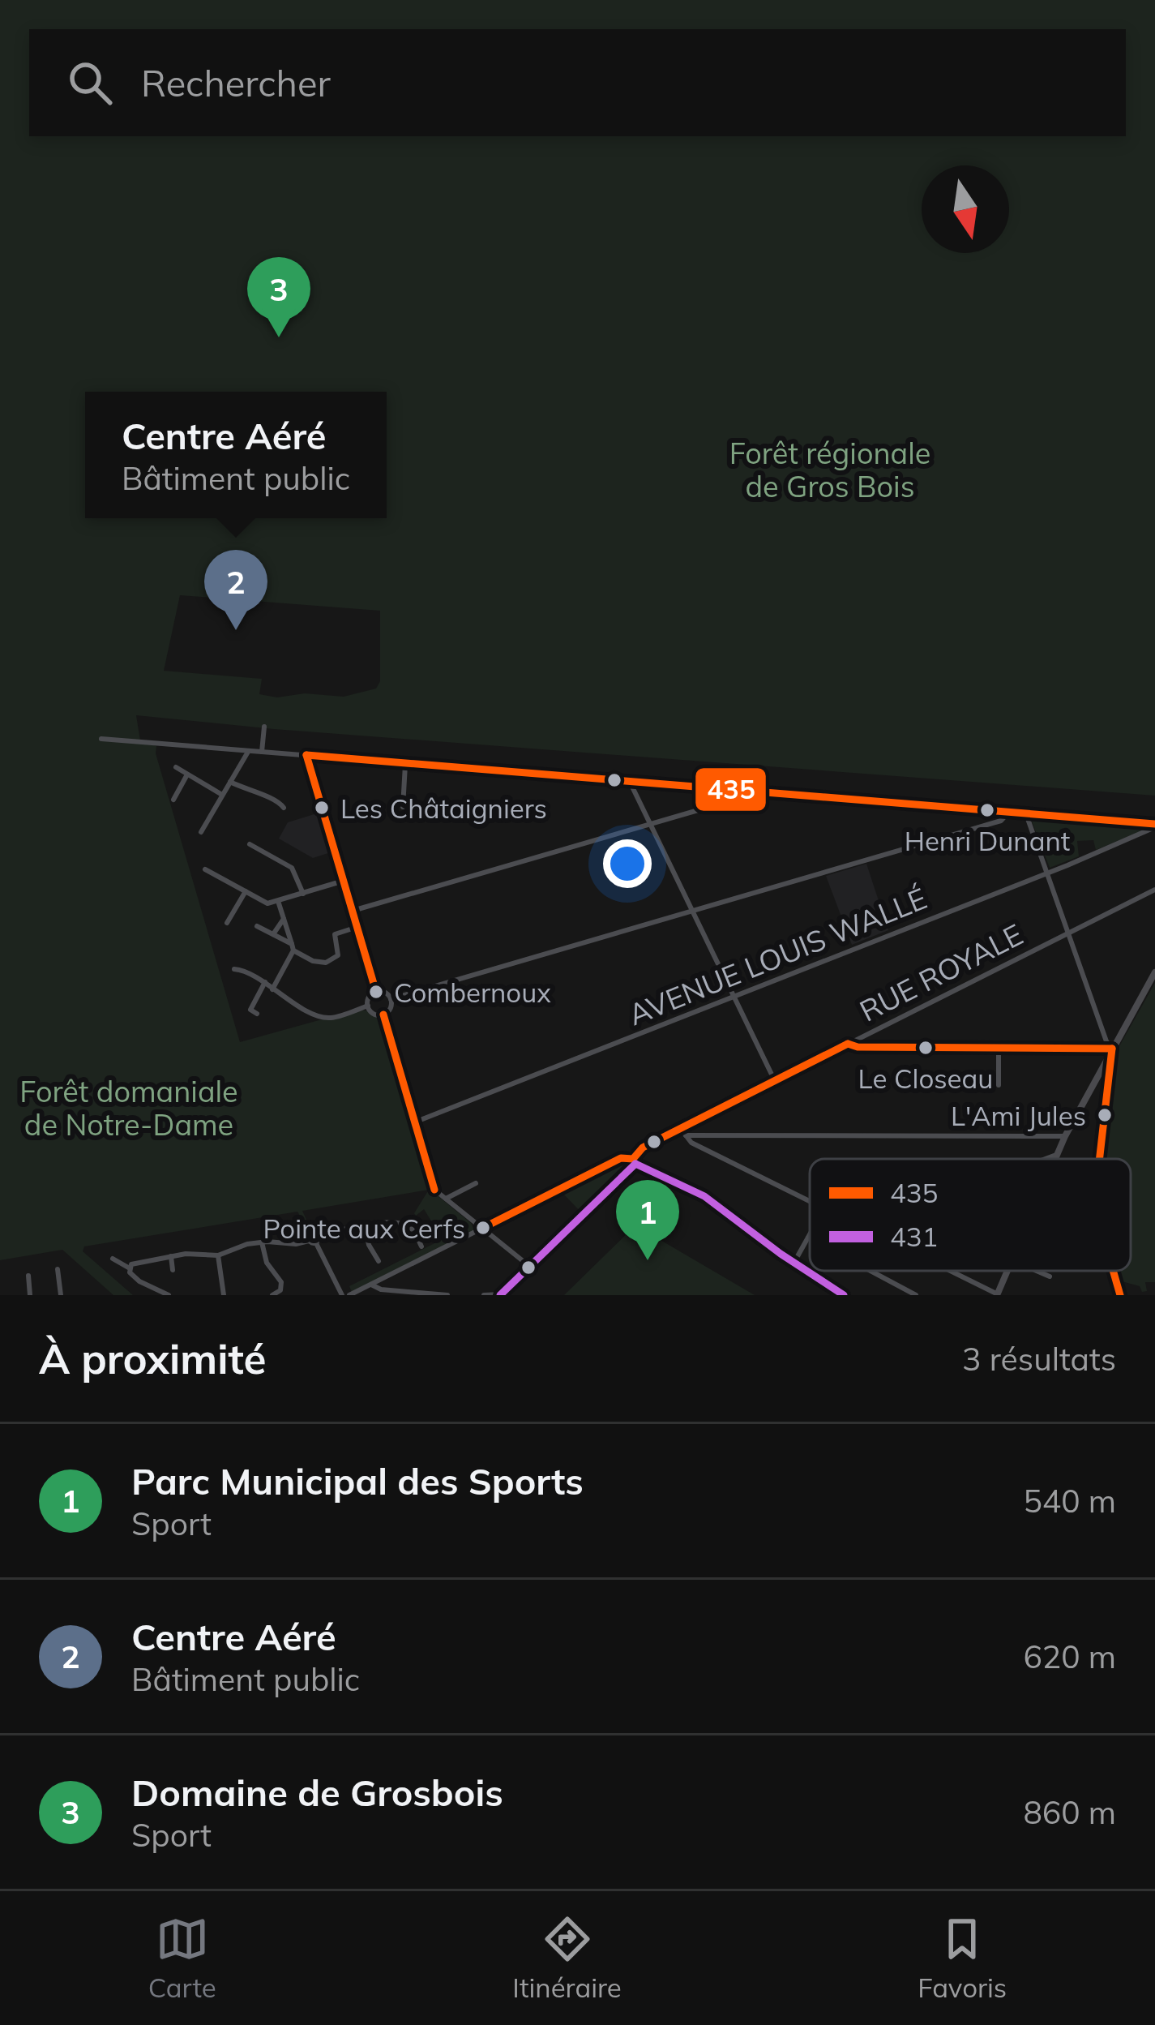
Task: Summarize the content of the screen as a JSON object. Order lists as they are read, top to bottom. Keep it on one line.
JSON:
{"streets":{"street":["AVENUE LOUIS WALLÉ","RUE ROYALE"]},"parks":["Forêt régionale de Gros Bois","Forêt domaniale de Notre-Dame"],"places":["Les Châtaigniers","Henri Dunant","Combernoux","Le Closeau","L'Ami Jules","Pointe aux Cerfs"],"lines":["transit line 435","transit line 431"],"legend":["435","431"],"north":"bottom","page":{"search":"Rechercher","pins":["3","2","1"],"popup":["Centre Aéré","Bâtiment public"],"heading":["À proximité","3 résultats"],"list":[{"mark":"1","name":"Parc Municipal des Sports","note":"Sport","value":"540 m"},{"mark":"2","name":"Centre Aéré","note":"Bâtiment public","value":"620 m"},{"mark":"3","name":"Domaine de Grosbois","note":"Sport","value":"860 m"}],"nav":["Carte","Itinéraire","Favoris"]}}
